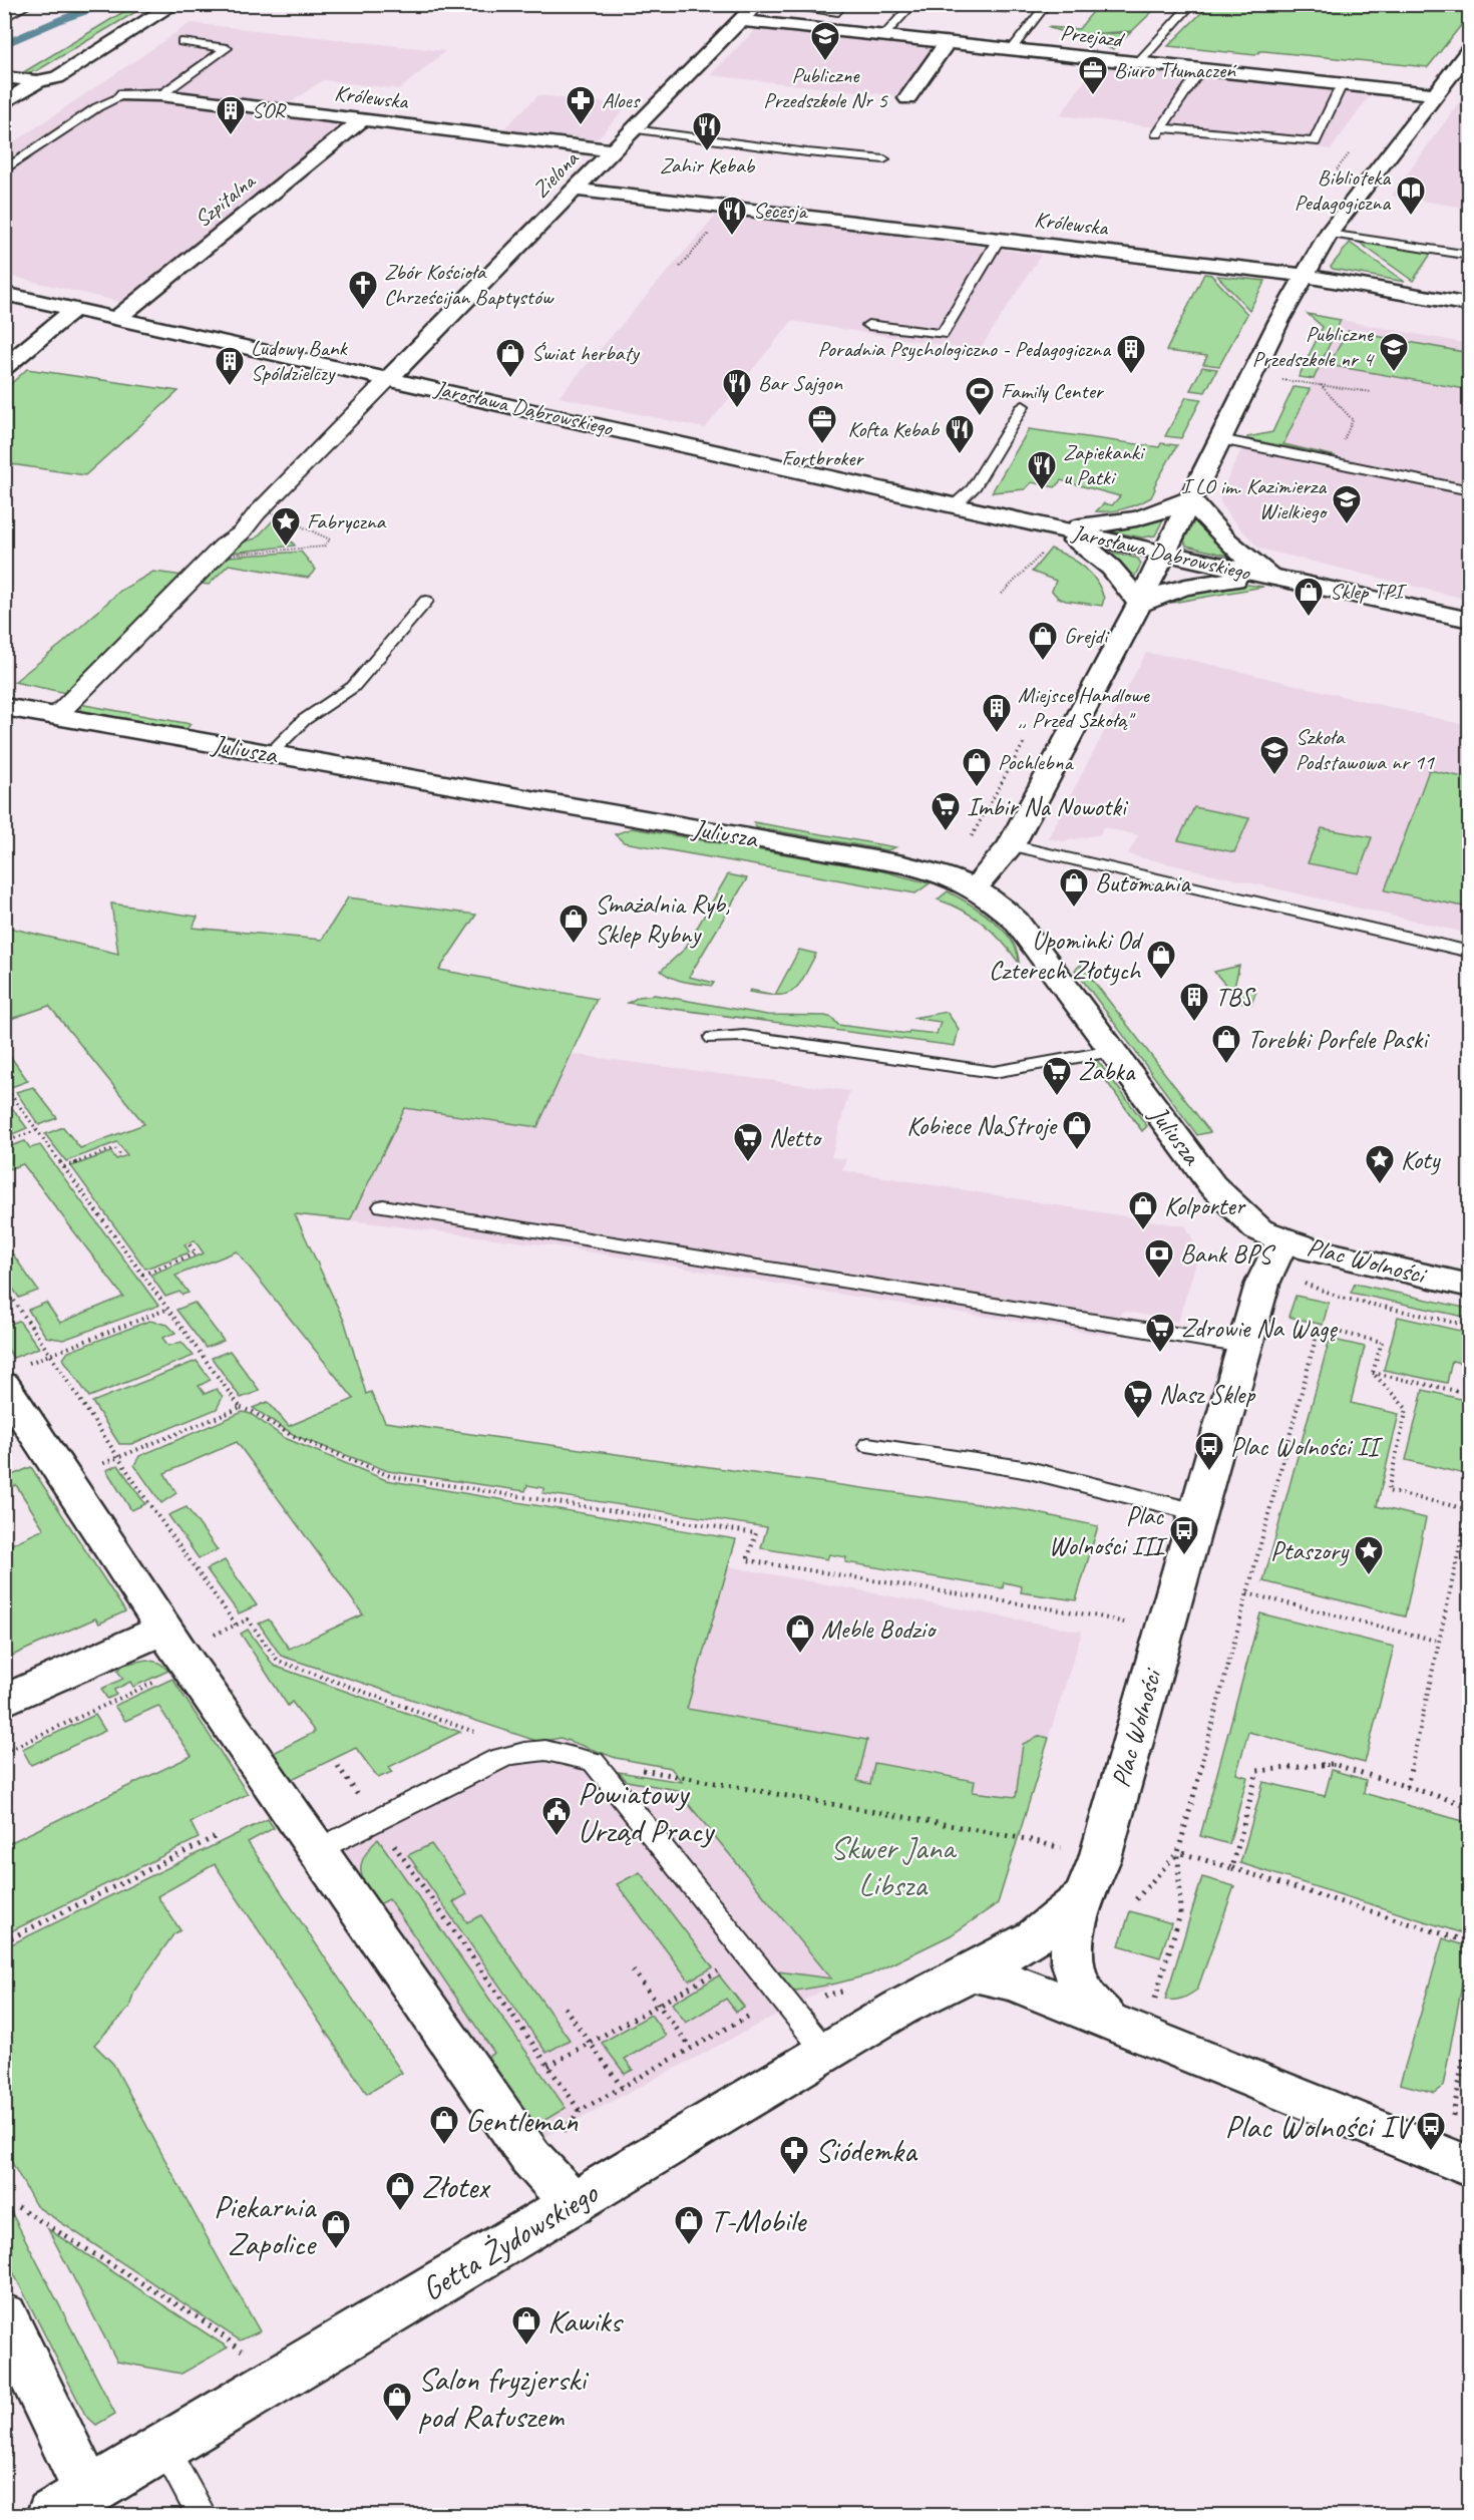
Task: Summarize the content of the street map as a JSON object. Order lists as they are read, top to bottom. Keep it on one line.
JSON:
{"streets":{"street":["Przejazd","Królewska","Zielona","Szpitalna","Jarosława Dąbrowskiego","Juliusza","Plac Wolności","Getta Żydowskiego"]},"crossings":[["Przejazd","Zielona"],["Królewska","Zielona"],["Królewska","Szpitalna"],["Zielona","Jarosława Dąbrowskiego"],["Szpitalna","Jarosława Dąbrowskiego"],["Juliusza","Plac Wolności"],["Plac Wolności","Getta Żydowskiego"]],"parks":["Skwer Jana Libsza"],"places":{"school or university":["Publiczne Przedszkole Nr 5","Publiczne Przedszkole nr 4","I LO im. Kazimierza Wielkiego","Szkoła Podstawowa nr 11"],"office":["Biuro Tłumaczeń","Fortbroker"],"pharmacy":["Aloes","Siódemka"],"building":["SOR","Poradnia Psychologiczno - Pedagogiczna","Ludowy Bank Spóldzielczy","Miejsce Handlowe ,, Przed Szkołą\"","TBS"],"restaurant":["Zahir Kebab","Secesja","Bar Sajgon","Kofta Kebab","Zapiekanki u Patki"],"library":["Biblioteka Pedagogiczna"],"church":["Zbór Kościoła Chrześcijan Baptystów"],"shop":["Świat herbaty","Sklep TPI","Grejdi","Pochlebna","Butomania","Smażalnia Ryb, Sklep Rybny","Upominki Od Czterech Złotych","Torebki Porfele Paski","Kobiece NaStroje","Kolporter","Meble Bodzio","Gentleman","Złotex","T-Mobile","Piekarnia Zapolice","Kawiks","Salon fryzjerski pod Ratuszem"],"sports":["Family Center"],"place":["Fabryczna","Koty","Ptaszory"],"supermarket":["Imbir Na Nowotki","Żabka","Netto","Zdrowie Na Wagę","Nasz Sklep"],"bank":["Bank BPS"],"bus stop":["Plac Wolności II","Plac Wolności III","Plac Wolności IV"],"public building":["Powiatowy Urząd Pracy"]}}
